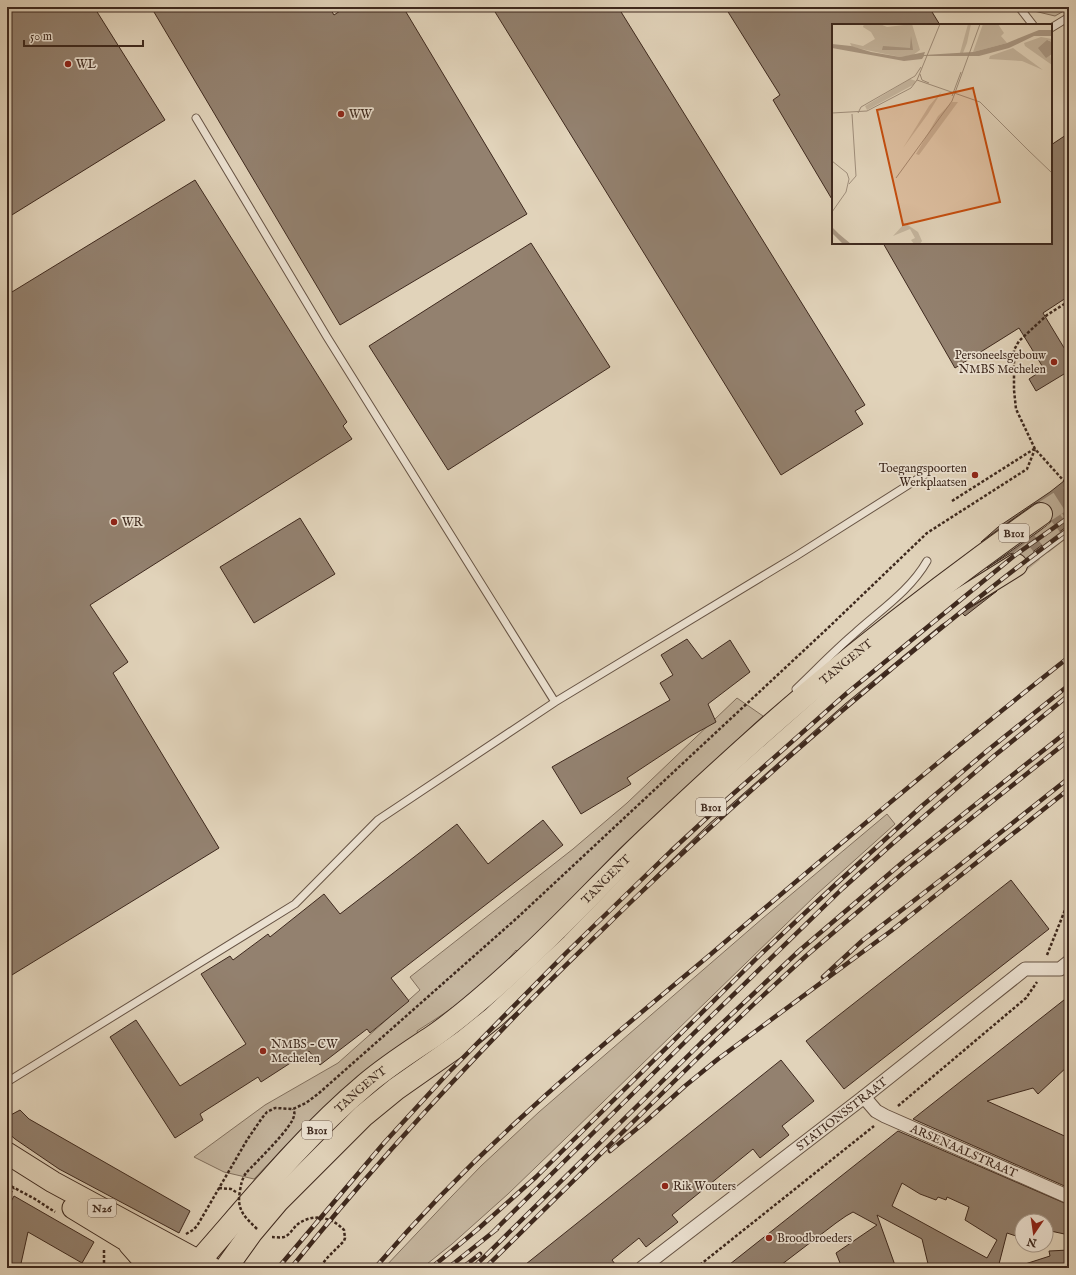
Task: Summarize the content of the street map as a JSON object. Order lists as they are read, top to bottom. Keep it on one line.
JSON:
{"streets":{"highway":["B101","TANGENT"],"main road":["N26"],"street":["STATIONSSTRAAT","ARSENAALSTRAAT"]},"crossings":[["TANGENT","N26"],["STATIONSSTRAAT","ARSENAALSTRAAT"]],"places":["WL","WW","Personeelsgebouw NMBS Mechelen","Toegangspoorten Werkplaatsen","WR","NMBS - CW Mechelen","Rik Wouters","Broodbroeders"],"scale_bar":"50 m","north":"bottom"}
